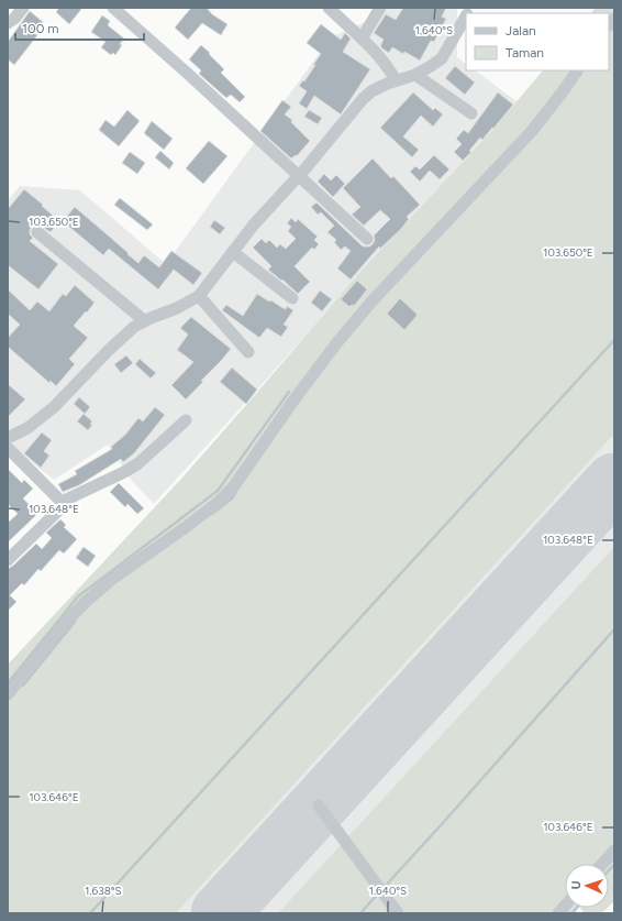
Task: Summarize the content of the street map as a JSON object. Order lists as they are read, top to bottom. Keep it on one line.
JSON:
{"legend":["Jalan","Taman"],"scale_bar":"100 m","north":"left","coordinates":["1.640°S","103.650°E","103.648°E","103.646°E","1.638°S"]}
